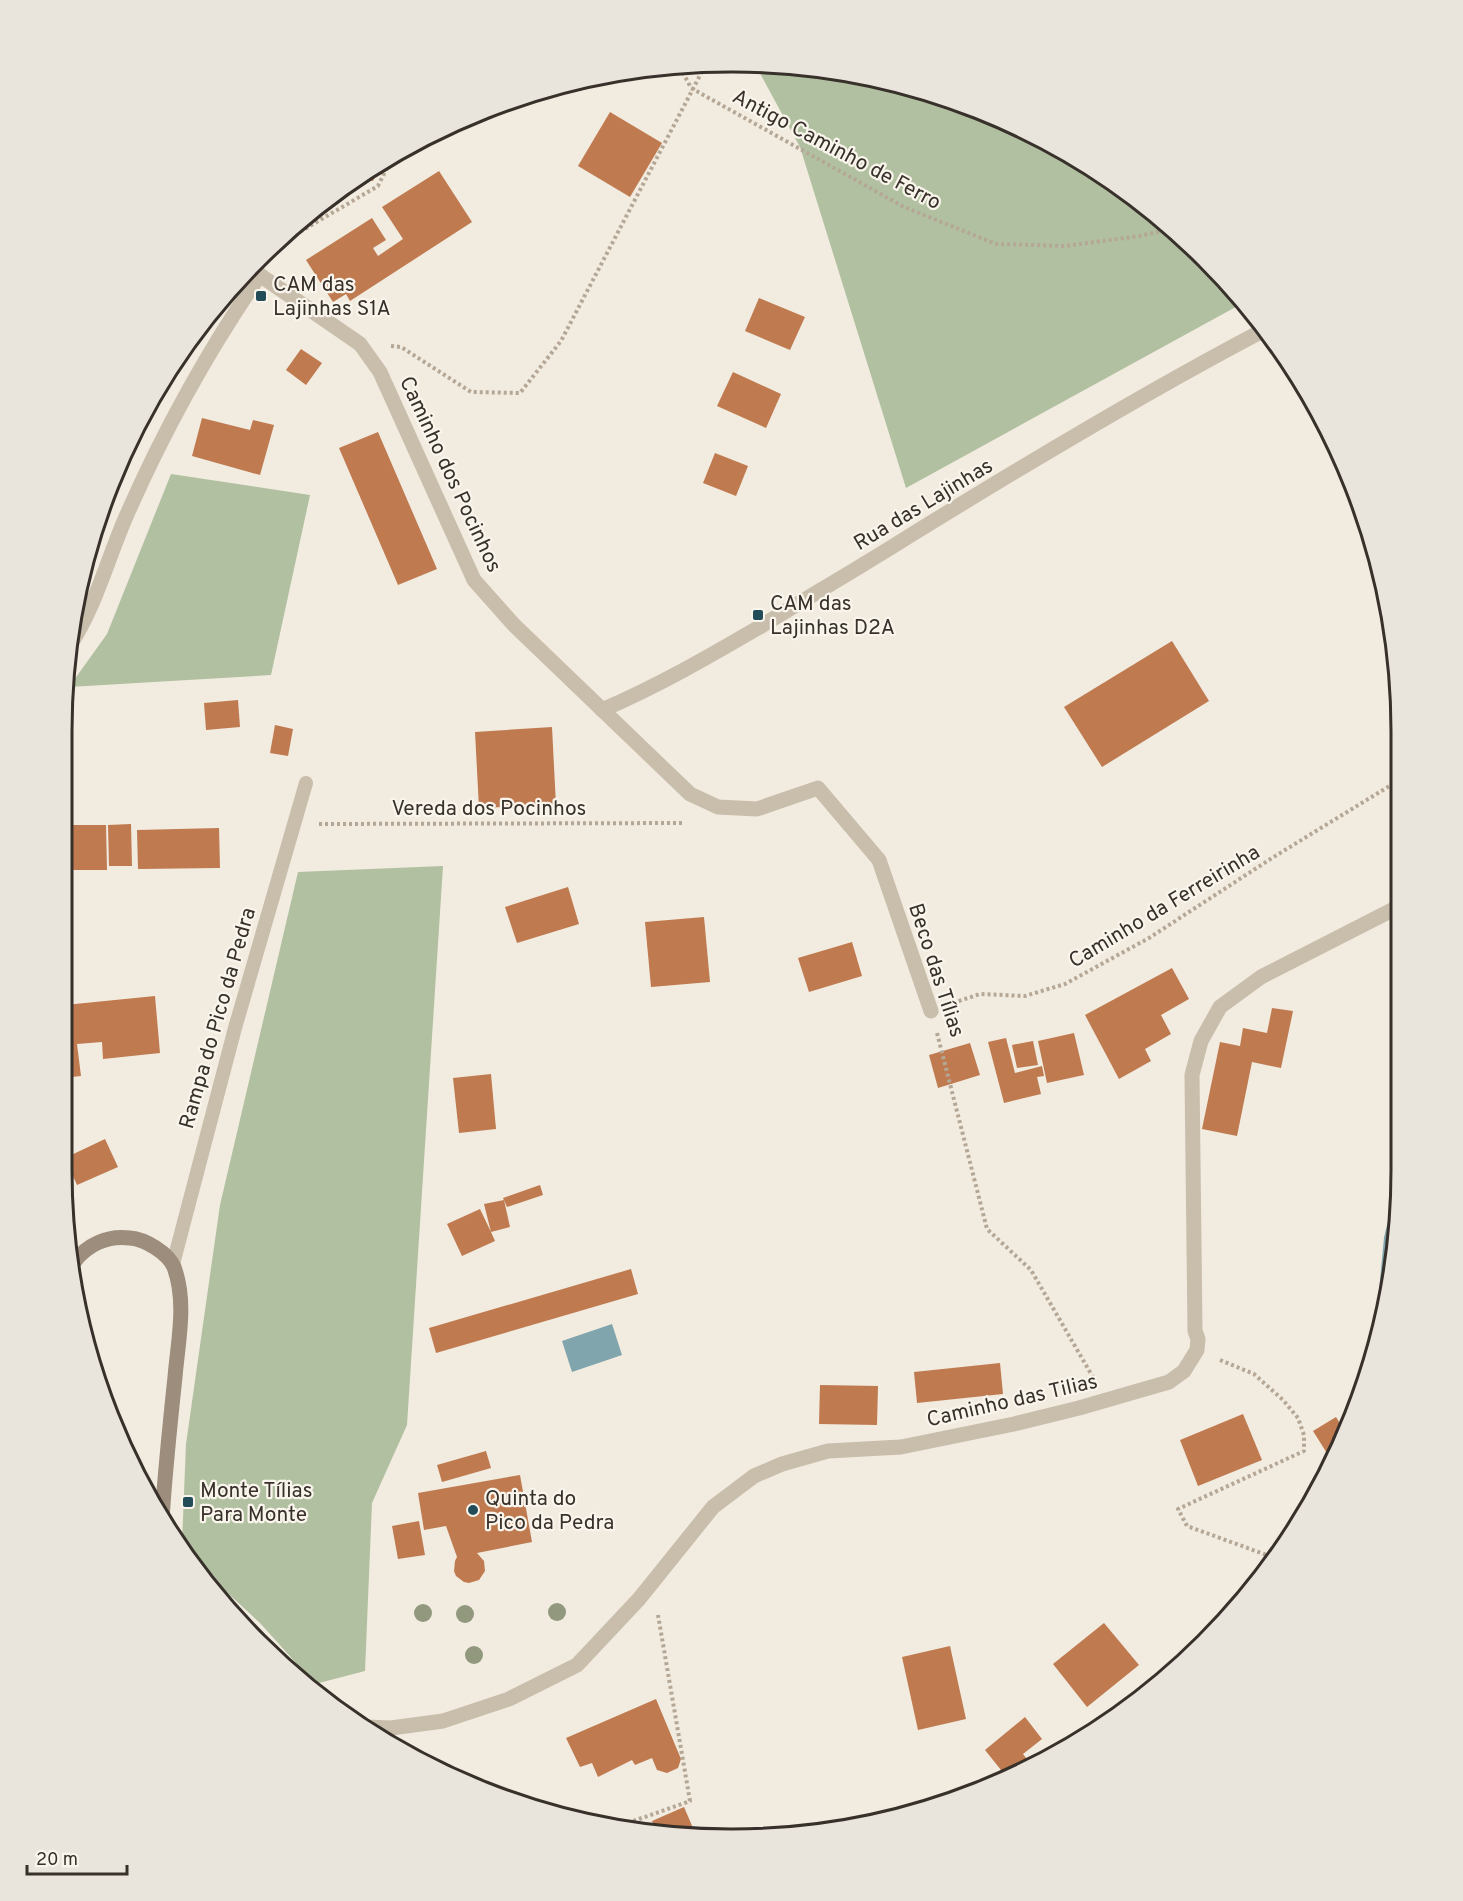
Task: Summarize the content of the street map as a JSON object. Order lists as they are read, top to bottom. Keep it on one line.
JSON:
{"streets":{"street":["Caminho dos Pocinhos","Rua das Lajinhas","Beco das Tílias","Caminho das Tilias"],"lane":["Rampa do Pico da Pedra"],"path":["Antigo Caminho de Ferro","Vereda dos Pocinhos","Caminho da Ferreirinha"]},"crossings":[["Caminho dos Pocinhos","Rua das Lajinhas"],["Caminho dos Pocinhos","Beco das Tílias"],["Rua das Lajinhas","Beco das Tílias"],["Vereda dos Pocinhos","Rampa do Pico da Pedra"],["Caminho da Ferreirinha","Beco das Tílias"],["Beco das Tílias","Caminho das Tilias"]],"places":{"transit":["CAM das Lajinhas S1A","CAM das Lajinhas D2A","Monte Tílias Para Monte"],"other":["Quinta do Pico da Pedra"]},"scale_bar":"20 m"}
